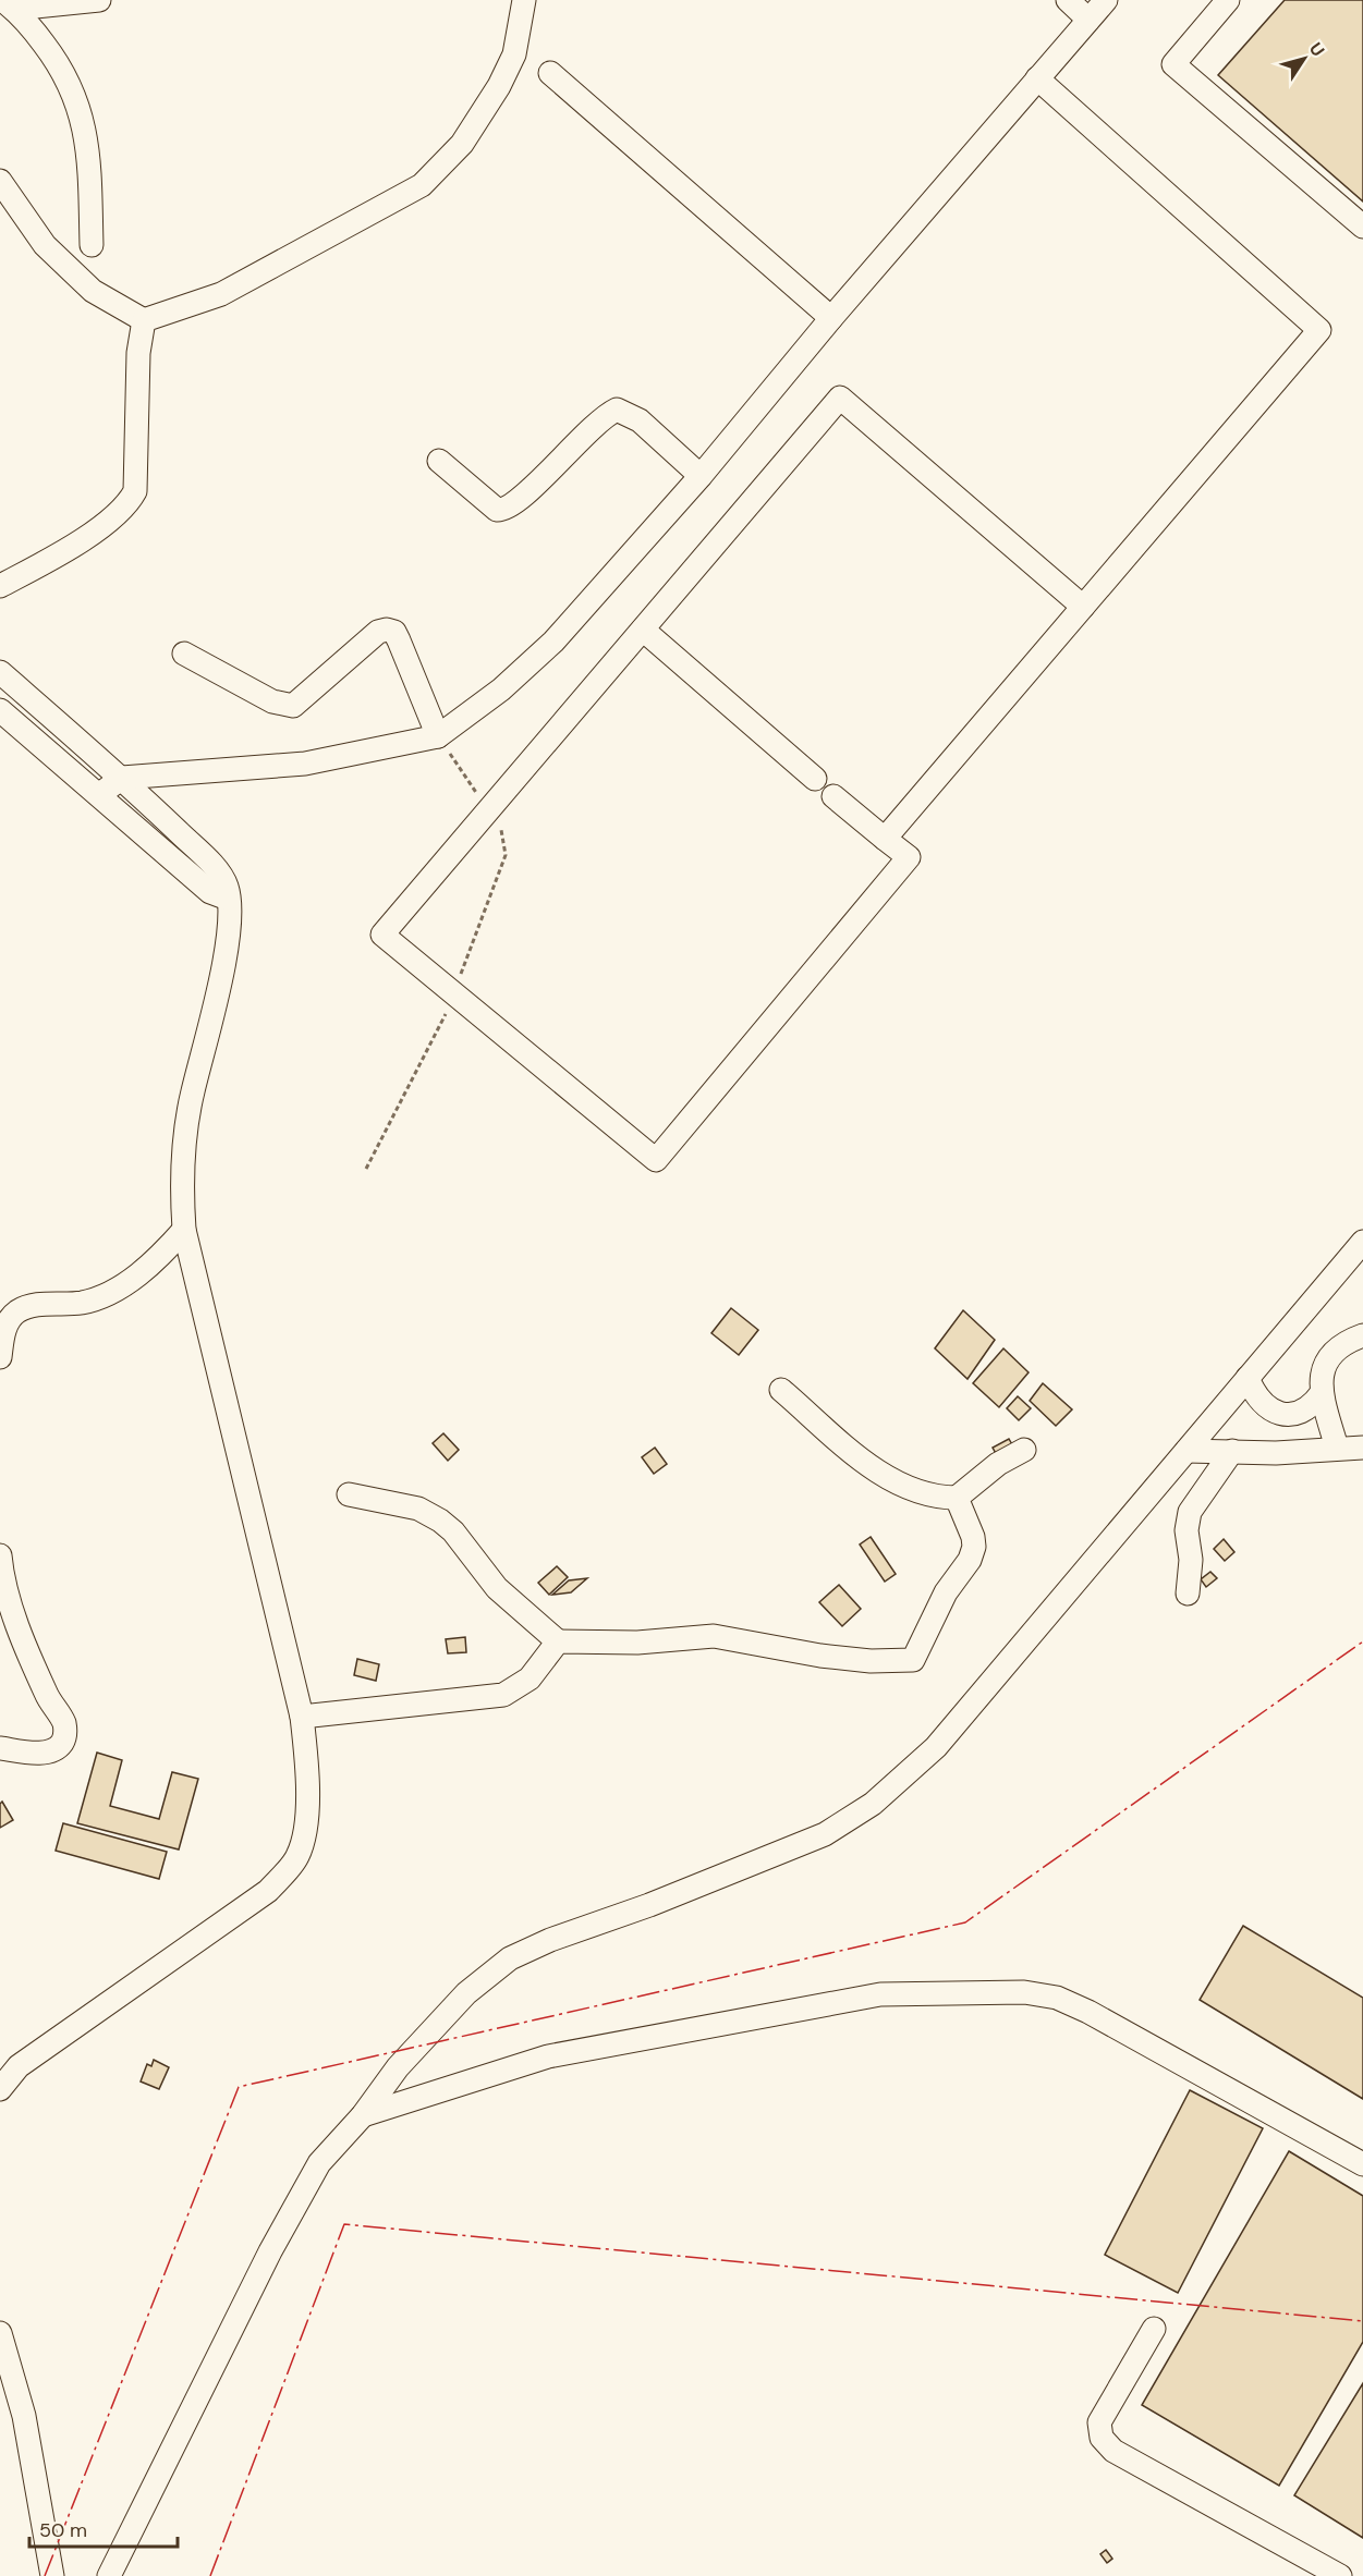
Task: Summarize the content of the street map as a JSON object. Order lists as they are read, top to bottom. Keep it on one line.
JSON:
{"scale_bar":"50 m","north":"top right"}
